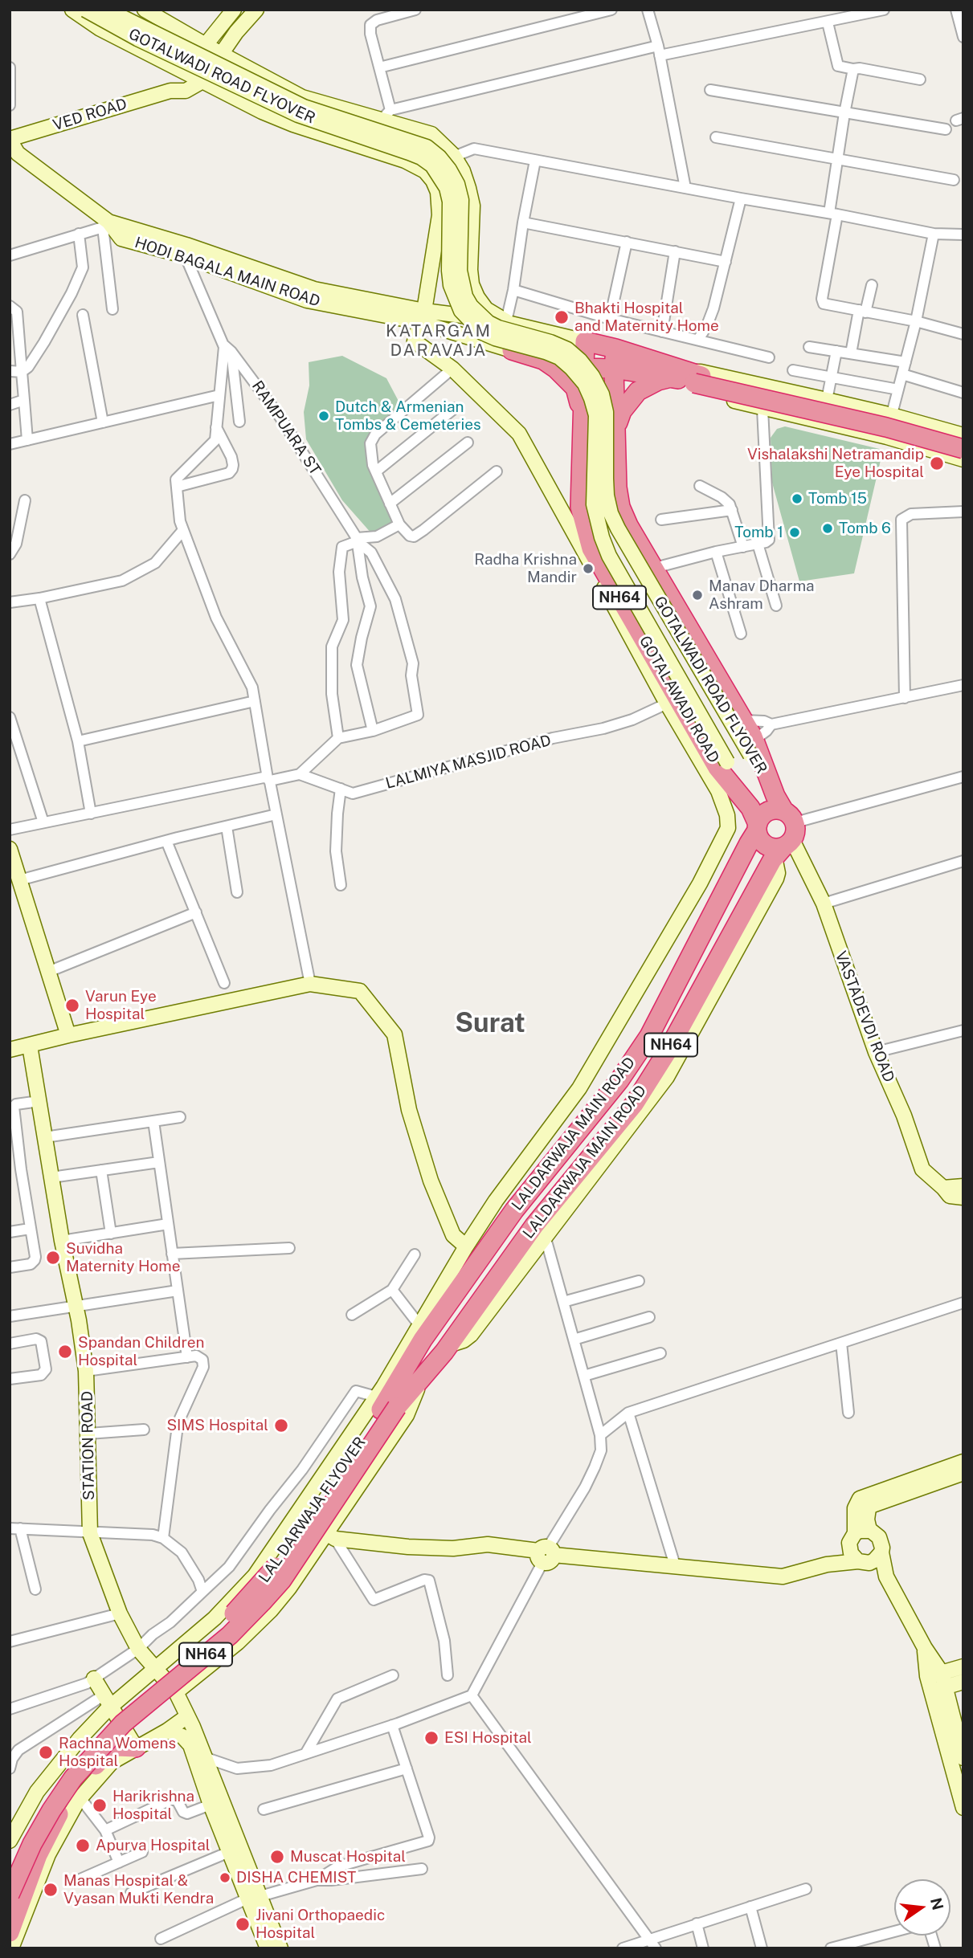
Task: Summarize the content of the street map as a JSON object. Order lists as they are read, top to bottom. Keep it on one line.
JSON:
{"streets":{"highway":["NH64","GOTALAWADI ROAD","LALDARWAJA MAIN ROAD","LAL DARWAJA FLYOVER"],"street":["GOTALWADI ROAD FLYOVER","VED ROAD","HODI BAGALA MAIN ROAD","RAMPUARA ST","LALMIYA MASJID ROAD","VASTADEVDI ROAD","STATION ROAD"]},"crossings":[["GOTALWADI ROAD FLYOVER","NH64"],["GOTALWADI ROAD FLYOVER","GOTALAWADI ROAD"],["GOTALWADI ROAD FLYOVER","LALDARWAJA MAIN ROAD"],["VED ROAD","HODI BAGALA MAIN ROAD"],["HODI BAGALA MAIN ROAD","GOTALAWADI ROAD"],["NH64","GOTALAWADI ROAD"],["NH64","VASTADEVDI ROAD"],["NH64","LALDARWAJA MAIN ROAD"],["GOTALAWADI ROAD","LALDARWAJA MAIN ROAD"],["VASTADEVDI ROAD","LALDARWAJA MAIN ROAD"],["LALDARWAJA MAIN ROAD","LAL DARWAJA FLYOVER"]],"districts":["KATARGAM DARAVAJA","Surat"],"places":["Bhakti Hospital and Maternity Home","Dutch & Armenian Tombs & Cemeteries","Vishalakshi Netramandip Eye Hospital","Tomb 15","Tomb 6","Tomb 1","Radha Krishna Mandir","Manav Dharma Ashram","Varun Eye Hospital","Suvidha Maternity Home","Spandan Children Hospital","SIMS Hospital","ESI Hospital","Rachna Womens Hospital","Harikrishna Hospital","Apurva Hospital","Muscat Hospital","DISHA CHEMIST","Manas Hospital & Vyasan Mukti Kendra","Jivani Orthopaedic Hospital"],"north":"right"}
